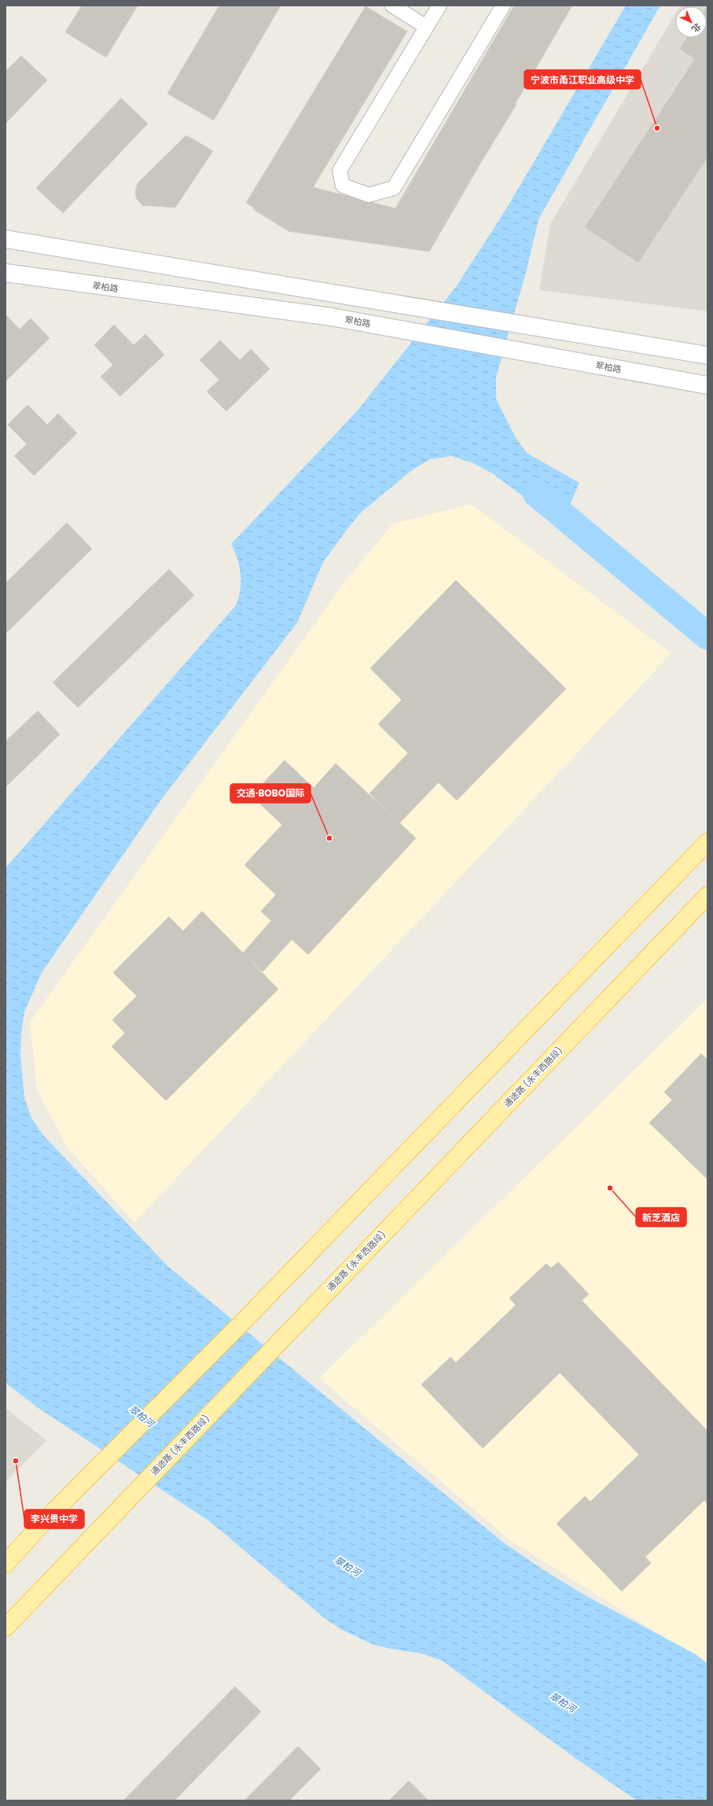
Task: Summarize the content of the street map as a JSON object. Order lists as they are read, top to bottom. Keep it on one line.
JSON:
{"streets":{"main road":["翠柏路","通途路 (永丰西路段)"]},"water":["翠柏河"],"places":["宁波市甬江职业高级中学","交通·BOBO国际","新芝酒店","李兴贵中学"],"north":"bottom right"}
